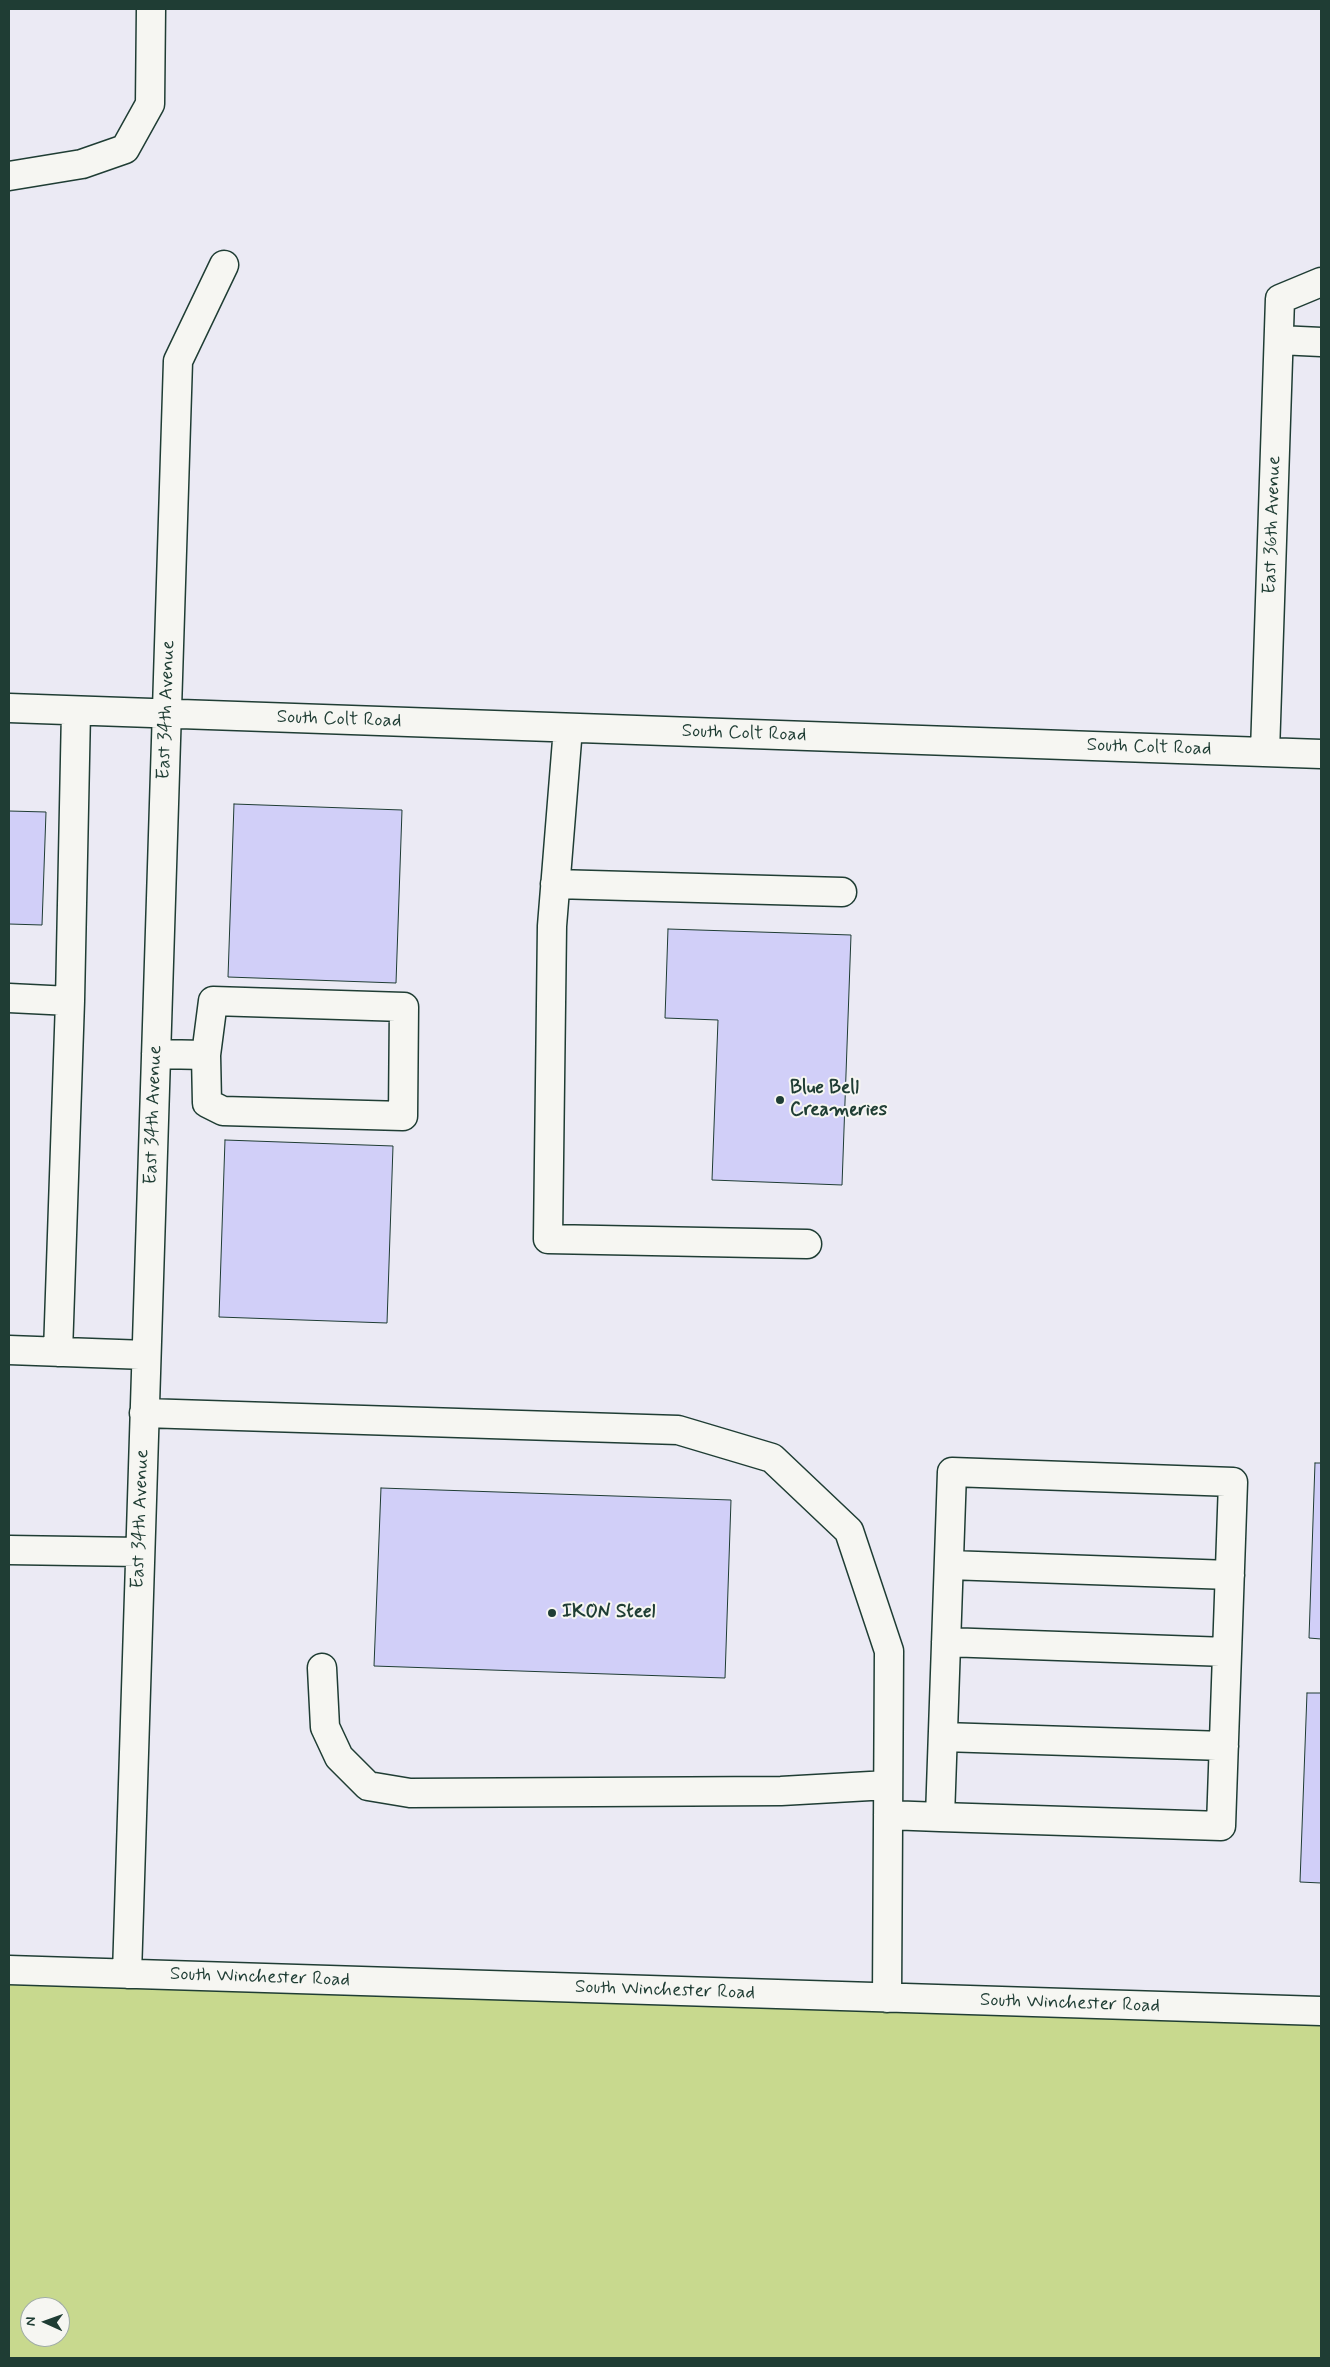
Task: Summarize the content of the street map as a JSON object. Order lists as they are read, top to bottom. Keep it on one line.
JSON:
{"streets":{"street":["East 36th Avenue","East 34th Avenue","South Colt Road","South Winchester Road"]},"crossings":[["East 36th Avenue","South Colt Road"],["East 34th Avenue","South Colt Road"],["East 34th Avenue","South Winchester Road"]],"places":["Blue Bell Creameries","IKON Steel"],"north":"left"}
